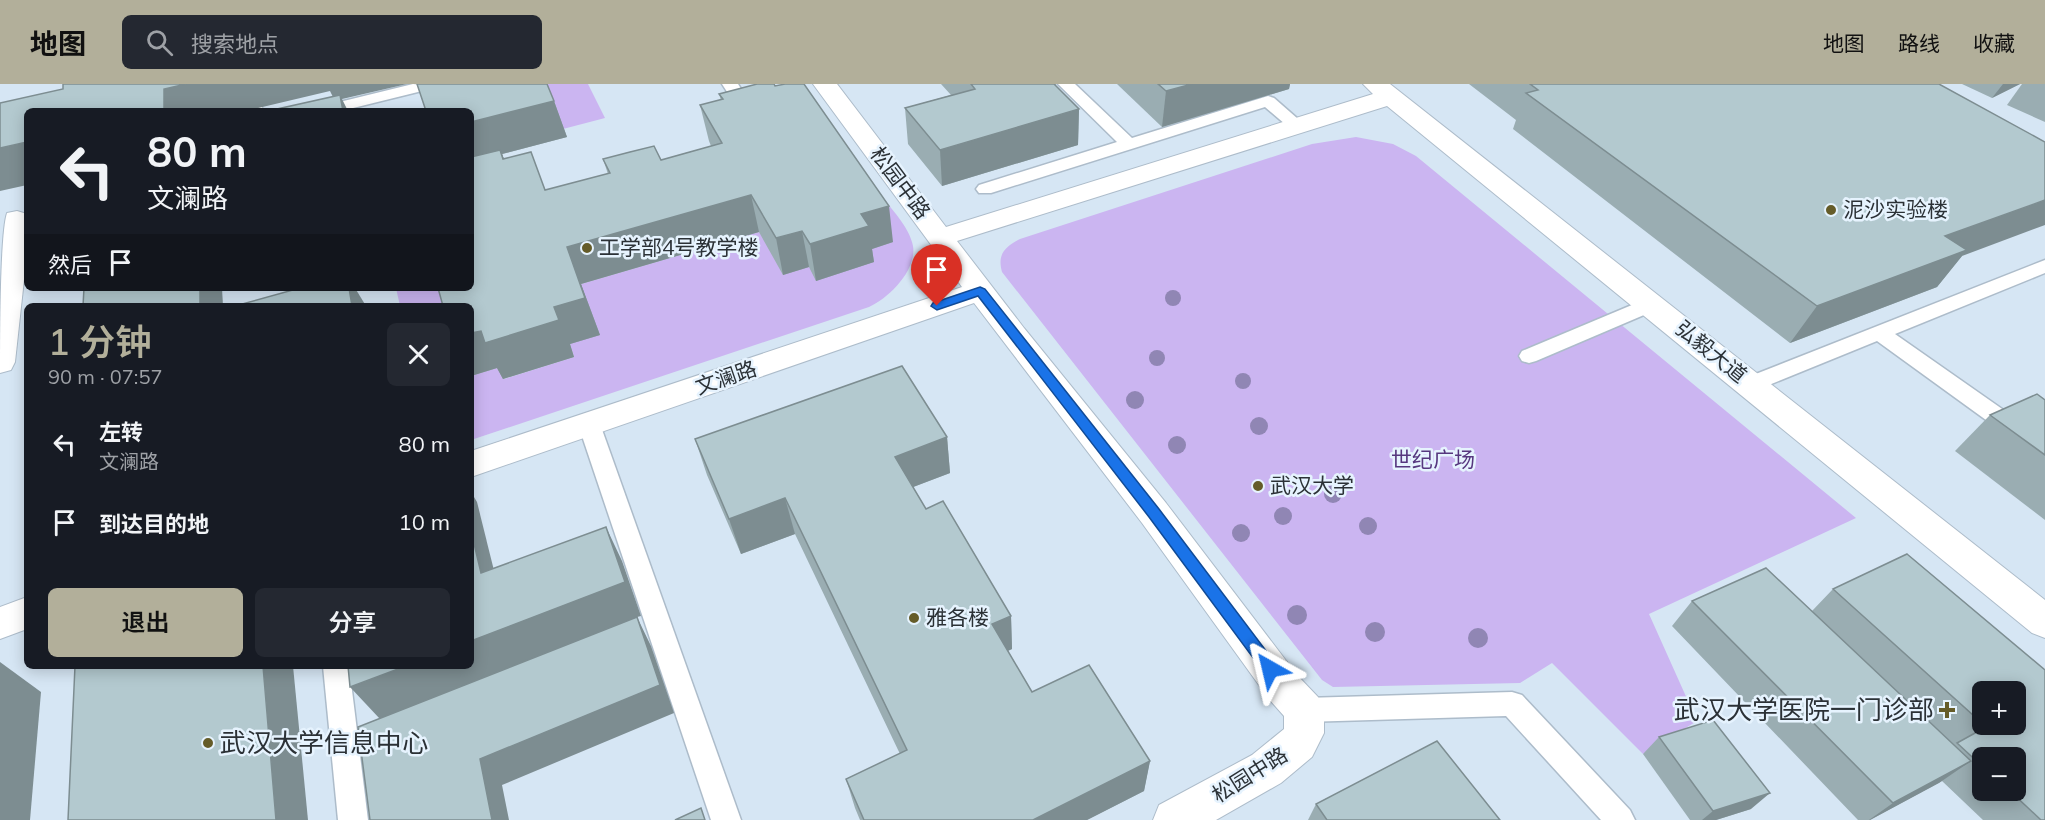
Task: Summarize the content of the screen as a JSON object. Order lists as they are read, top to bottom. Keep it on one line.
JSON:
{"streets":{"street":["松园中路","弘毅大道","文澜路"]},"crossings":[["松园中路","文澜路"]],"parks":["世纪广场"],"places":{"other":["泥沙实验楼","工学部4号教学楼","武汉大学","雅各楼","武汉大学信息中心"],"health":["武汉大学医院一门诊部"]},"page":{"header":"地图","search":"搜索地点","nav":["地图","路线","收藏"],"turn":["80 m","文澜路"],"then":"然后","heading":["1 分钟","90 m · 07:57"],"list":[{"name":"左转","note":"文澜路","value":"80 m"},{"name":"到达目的地","value":"10 m"}],"buttons":["退出","分享"],"map_buttons":["+","−"]}}
